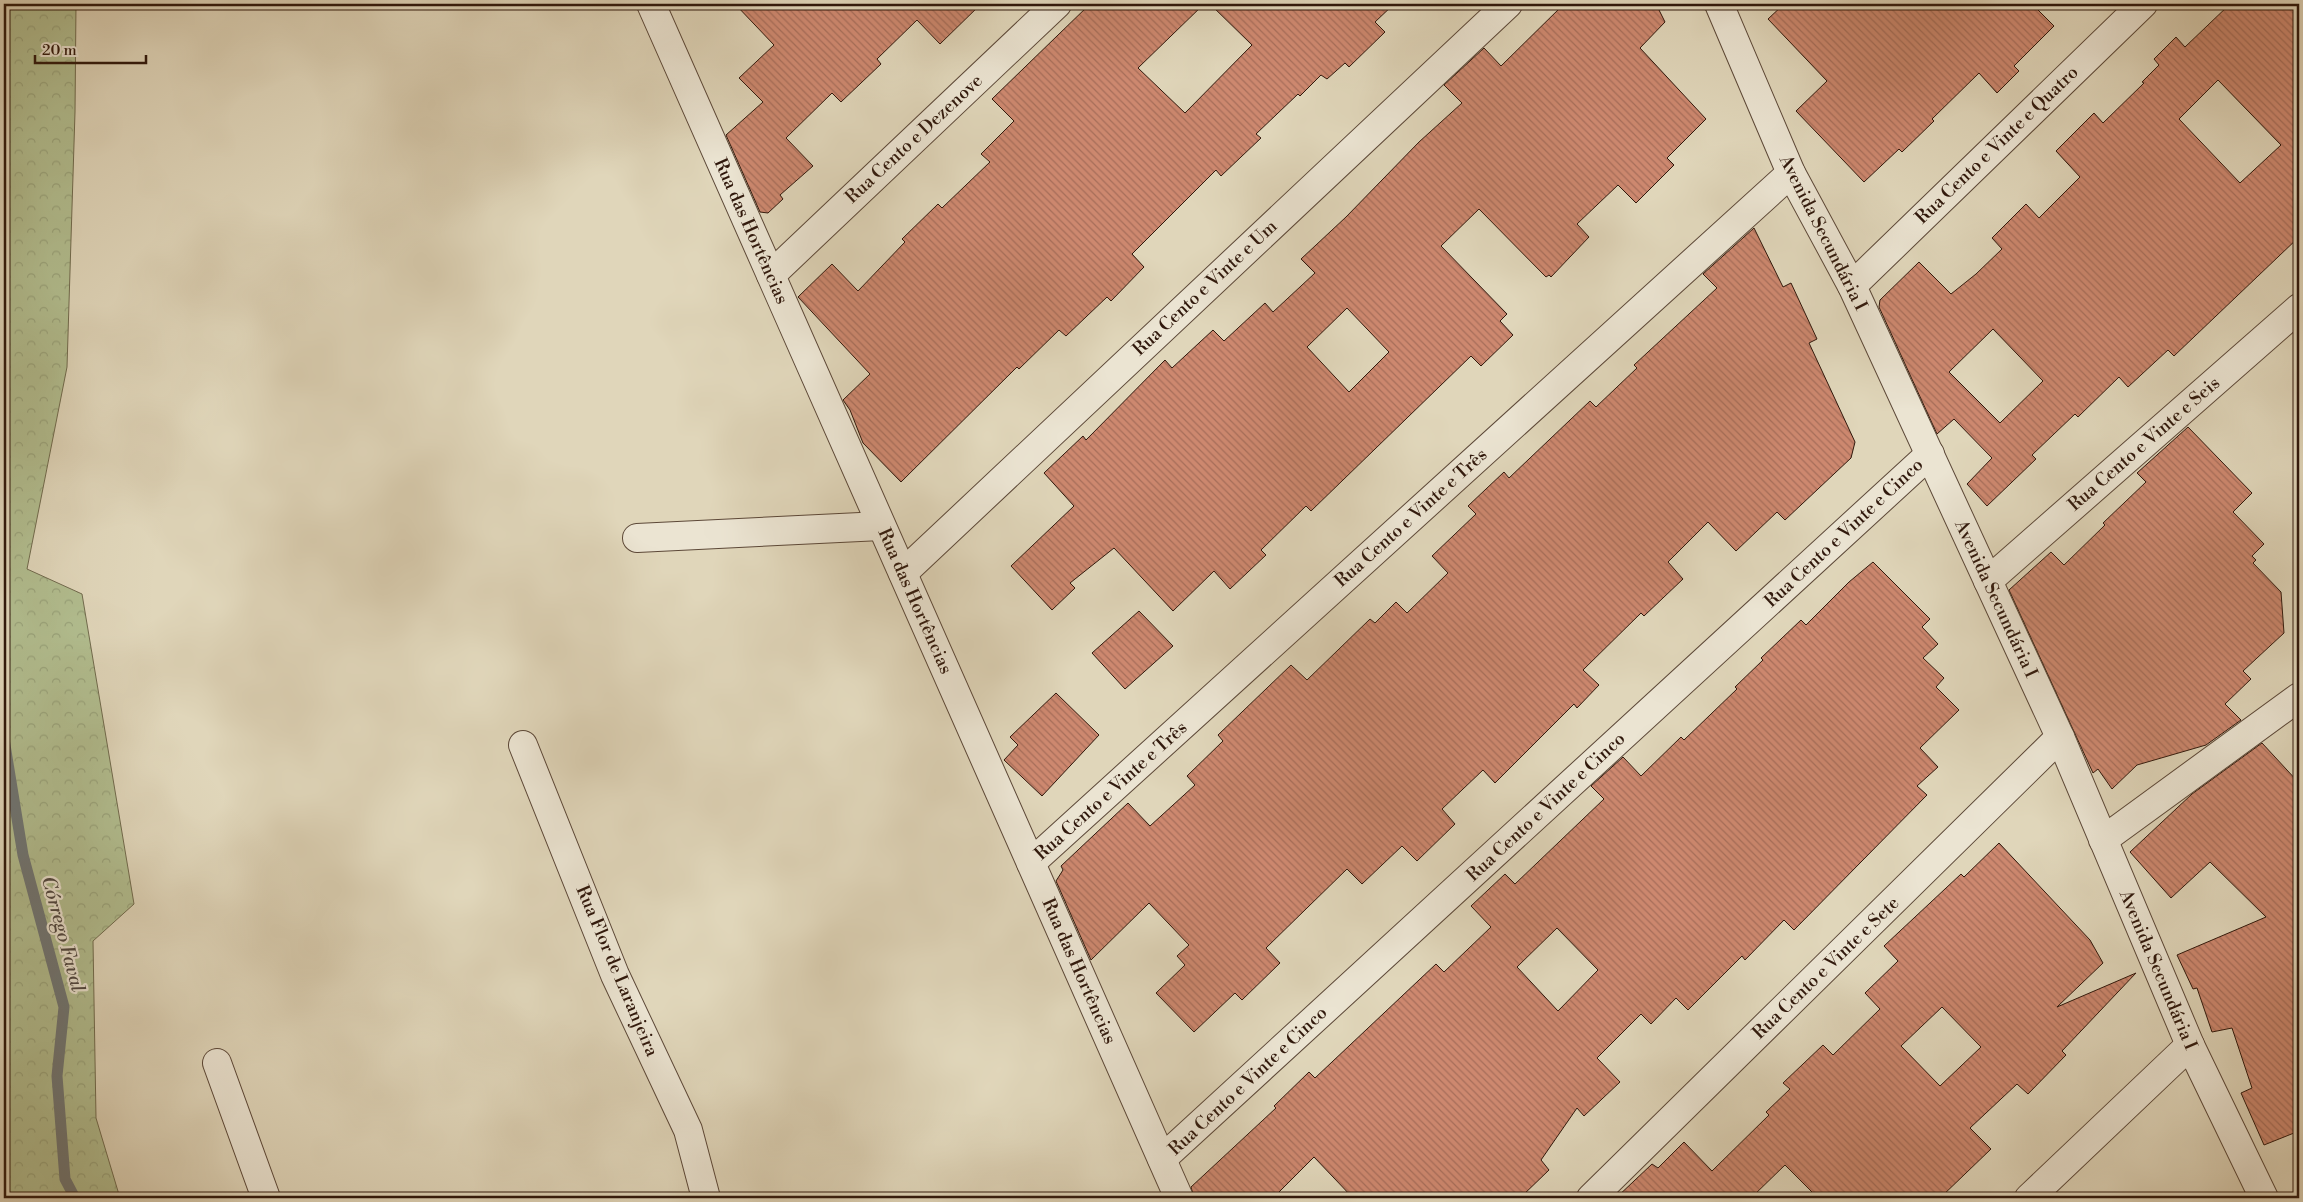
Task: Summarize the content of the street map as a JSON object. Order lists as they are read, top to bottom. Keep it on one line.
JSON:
{"streets":{"street":["Rua Cento e Dezenove","Rua Cento e Vinte e Quatro","Rua das Hortências","Avenida Secundária I","Rua Cento e Vinte e Um","Rua Cento e Vinte e Seis","Rua Cento e Vinte e Três","Rua Cento e Vinte e Cinco","Rua Cento e Vinte e Sete","Rua Flor de Laranjeira"]},"crossings":[["Rua Cento e Dezenove","Rua das Hortências"],["Rua Cento e Vinte e Quatro","Avenida Secundária I"],["Rua das Hortências","Rua Cento e Vinte e Um"],["Rua das Hortências","Rua Cento e Vinte e Três"],["Rua das Hortências","Rua Cento e Vinte e Cinco"],["Avenida Secundária I","Rua Cento e Vinte e Seis"],["Avenida Secundária I","Rua Cento e Vinte e Três"],["Avenida Secundária I","Rua Cento e Vinte e Cinco"],["Avenida Secundária I","Rua Cento e Vinte e Sete"]],"water":["Córrego Faval"],"scale_bar":"20 m"}
